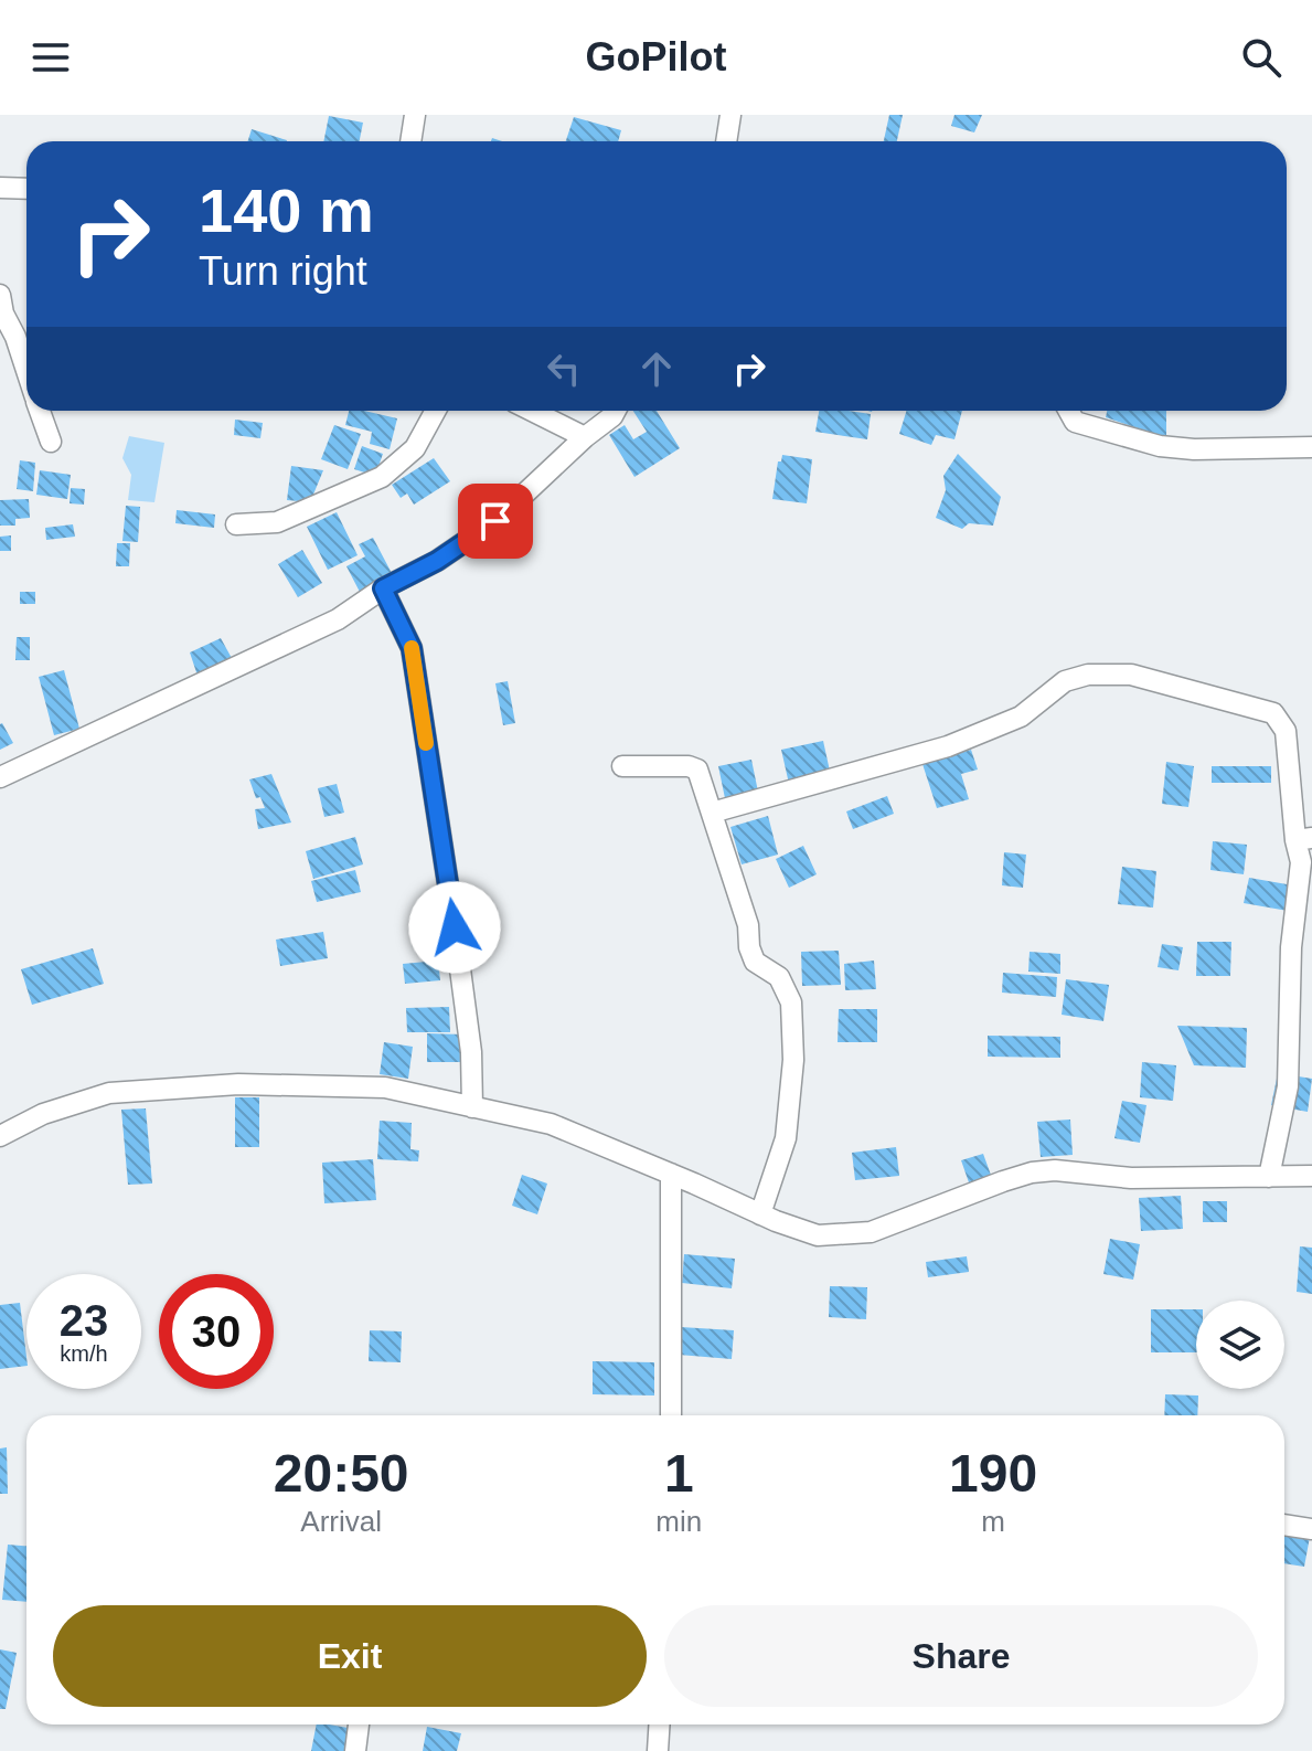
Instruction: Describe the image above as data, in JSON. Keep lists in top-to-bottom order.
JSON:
{
  "page": {
    "header": "GoPilot",
    "turn": ["140 m", "Turn right"],
    "speed": "23 km/h",
    "limit": "30",
    "eta": [
      "20:50",
      "Arrival",
      "1",
      "min",
      "190",
      "m"
    ],
    "buttons": ["Exit", "Share"]
  }
}
